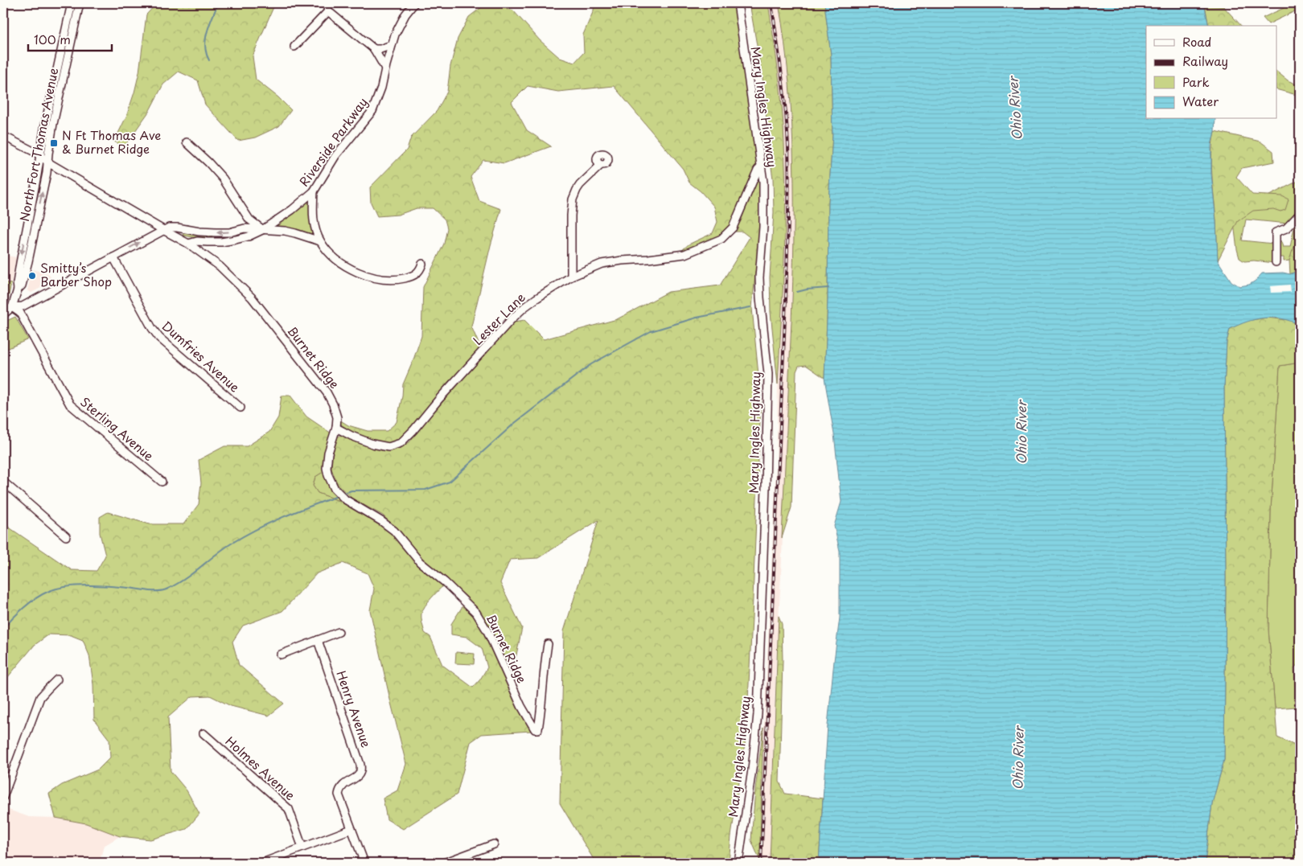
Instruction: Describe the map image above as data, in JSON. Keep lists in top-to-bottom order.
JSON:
{
  "streets": {
    "street": [
      "Mary Ingles Highway",
      "Riverside Parkway",
      "North Fort Thomas Avenue",
      "Lester Lane",
      "Dumfries Avenue",
      "Burnet Ridge",
      "Sterling Avenue",
      "Henry Avenue",
      "Holmes Avenue"
    ]
  },
  "crossings": [
    ["Mary Ingles Highway", "Lester Lane"],
    ["Riverside Parkway", "Burnet Ridge"],
    ["North Fort Thomas Avenue", "Burnet Ridge"],
    ["North Fort Thomas Avenue", "Sterling Avenue"],
    ["Lester Lane", "Burnet Ridge"]
  ],
  "water": ["Ohio River"],
  "places": {
    "transit": ["N Ft Thomas Ave & Burnet Ridge"],
    "other": ["Smitty’s Barber Shop"]
  },
  "legend": [
    "Road",
    "Railway",
    "Park",
    "Water"
  ],
  "scale_bar": "100 m"
}
